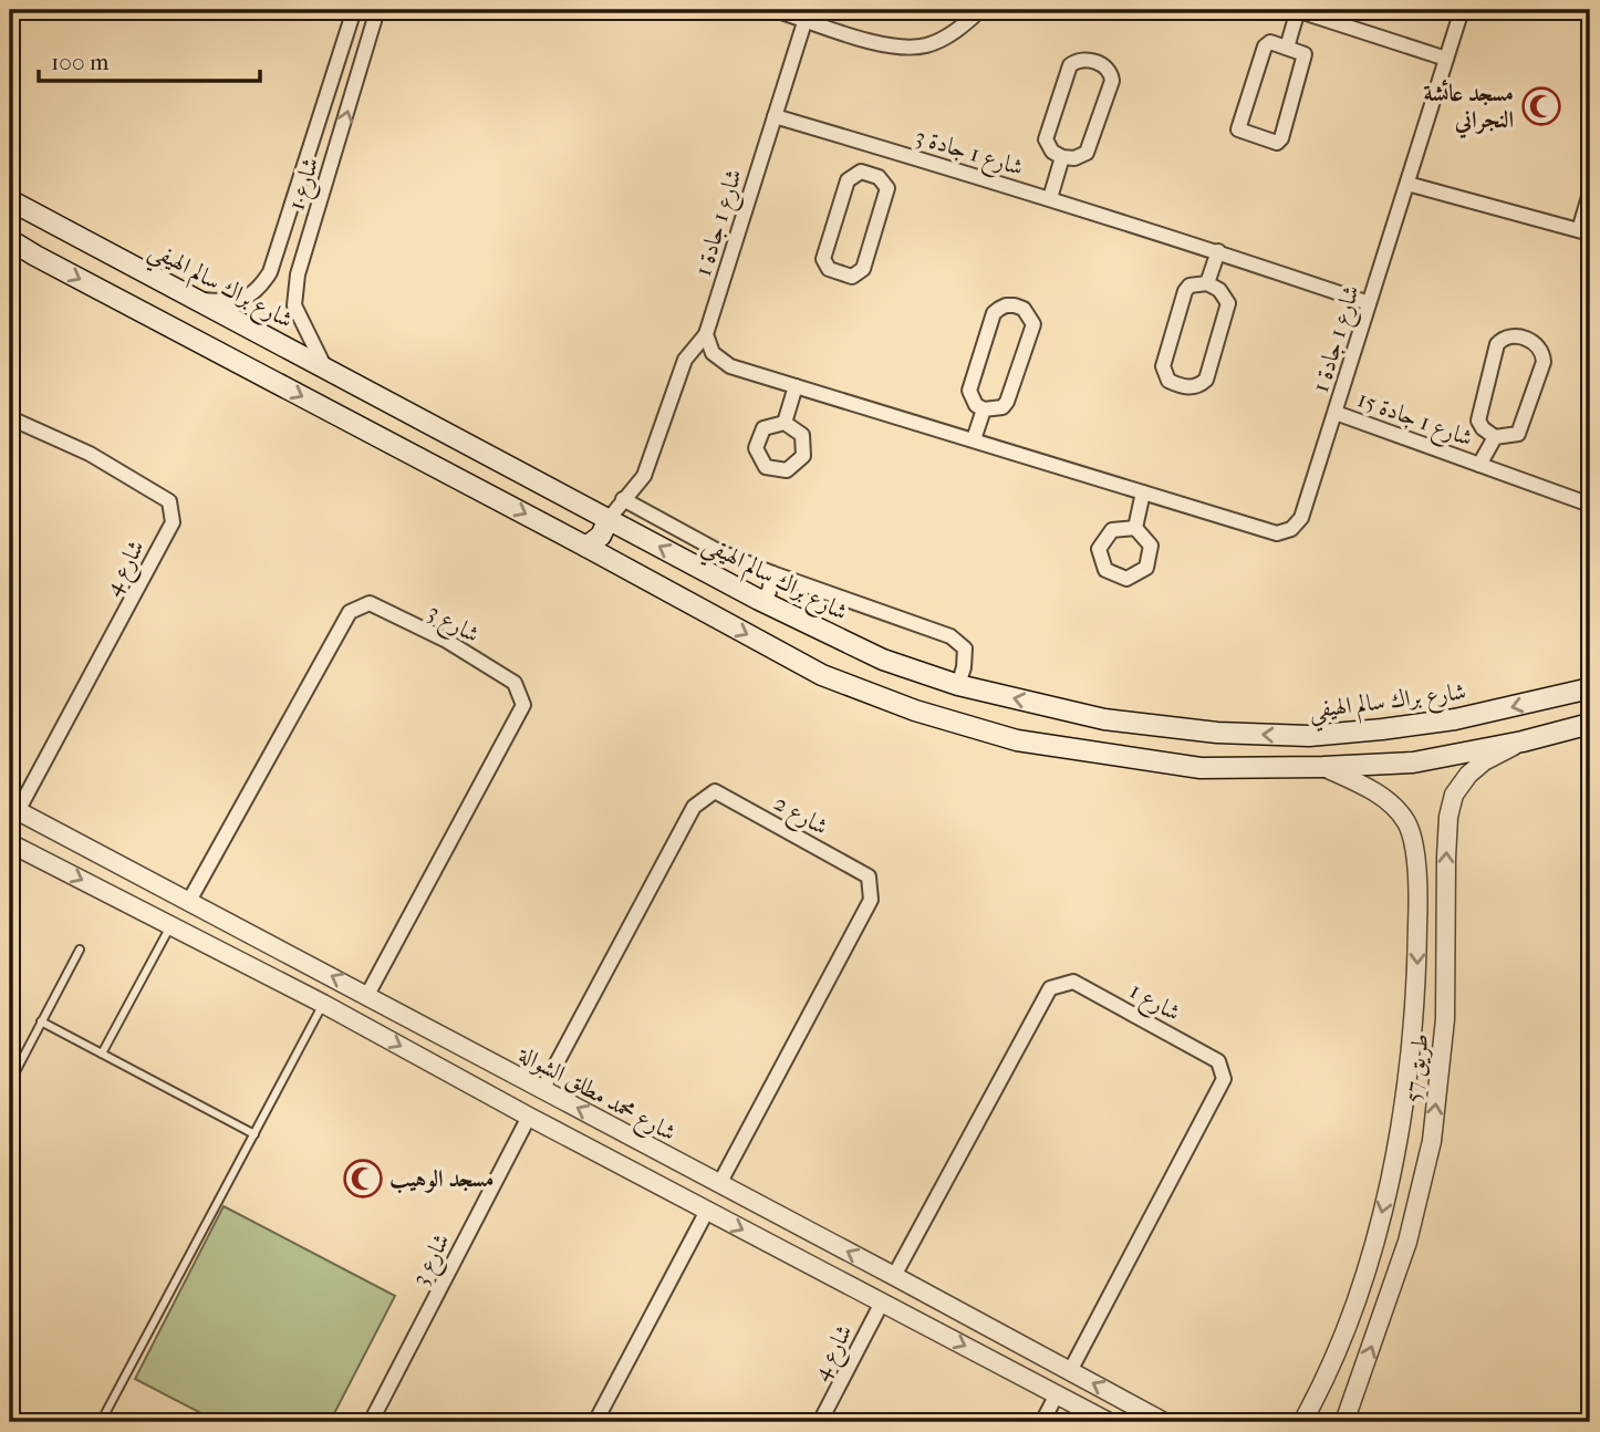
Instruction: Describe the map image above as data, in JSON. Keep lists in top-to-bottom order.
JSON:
{
  "streets": {
    "main road": ["شارع براك سالم الهيفي"],
    "street": [
      "شارع 1 جادة 3",
      "شارع 1",
      "شارع 1 جادة 1",
      "شارع 1 جادة 15",
      "شارع 4",
      "شارع 3",
      "شارع 2",
      "طريق 57",
      "شارع محمد مطلق الشوالة"
    ]
  },
  "crossings": [
    ["شارع 1 جادة 3", "شارع 1 جادة 1"],
    ["شارع 1", "شارع براك سالم الهيفي"],
    ["شارع 1", "شارع محمد مطلق الشوالة"],
    ["شارع 1 جادة 1", "شارع 1 جادة 15"],
    ["شارع 4", "شارع محمد مطلق الشوالة"],
    ["شارع 3", "شارع محمد مطلق الشوالة"],
    ["شارع 2", "شارع محمد مطلق الشوالة"]
  ],
  "places": {
    "mosque": ["مسجد عائشة النجراني", "مسجد الوهيب"]
  },
  "scale_bar": "100 m"
}
